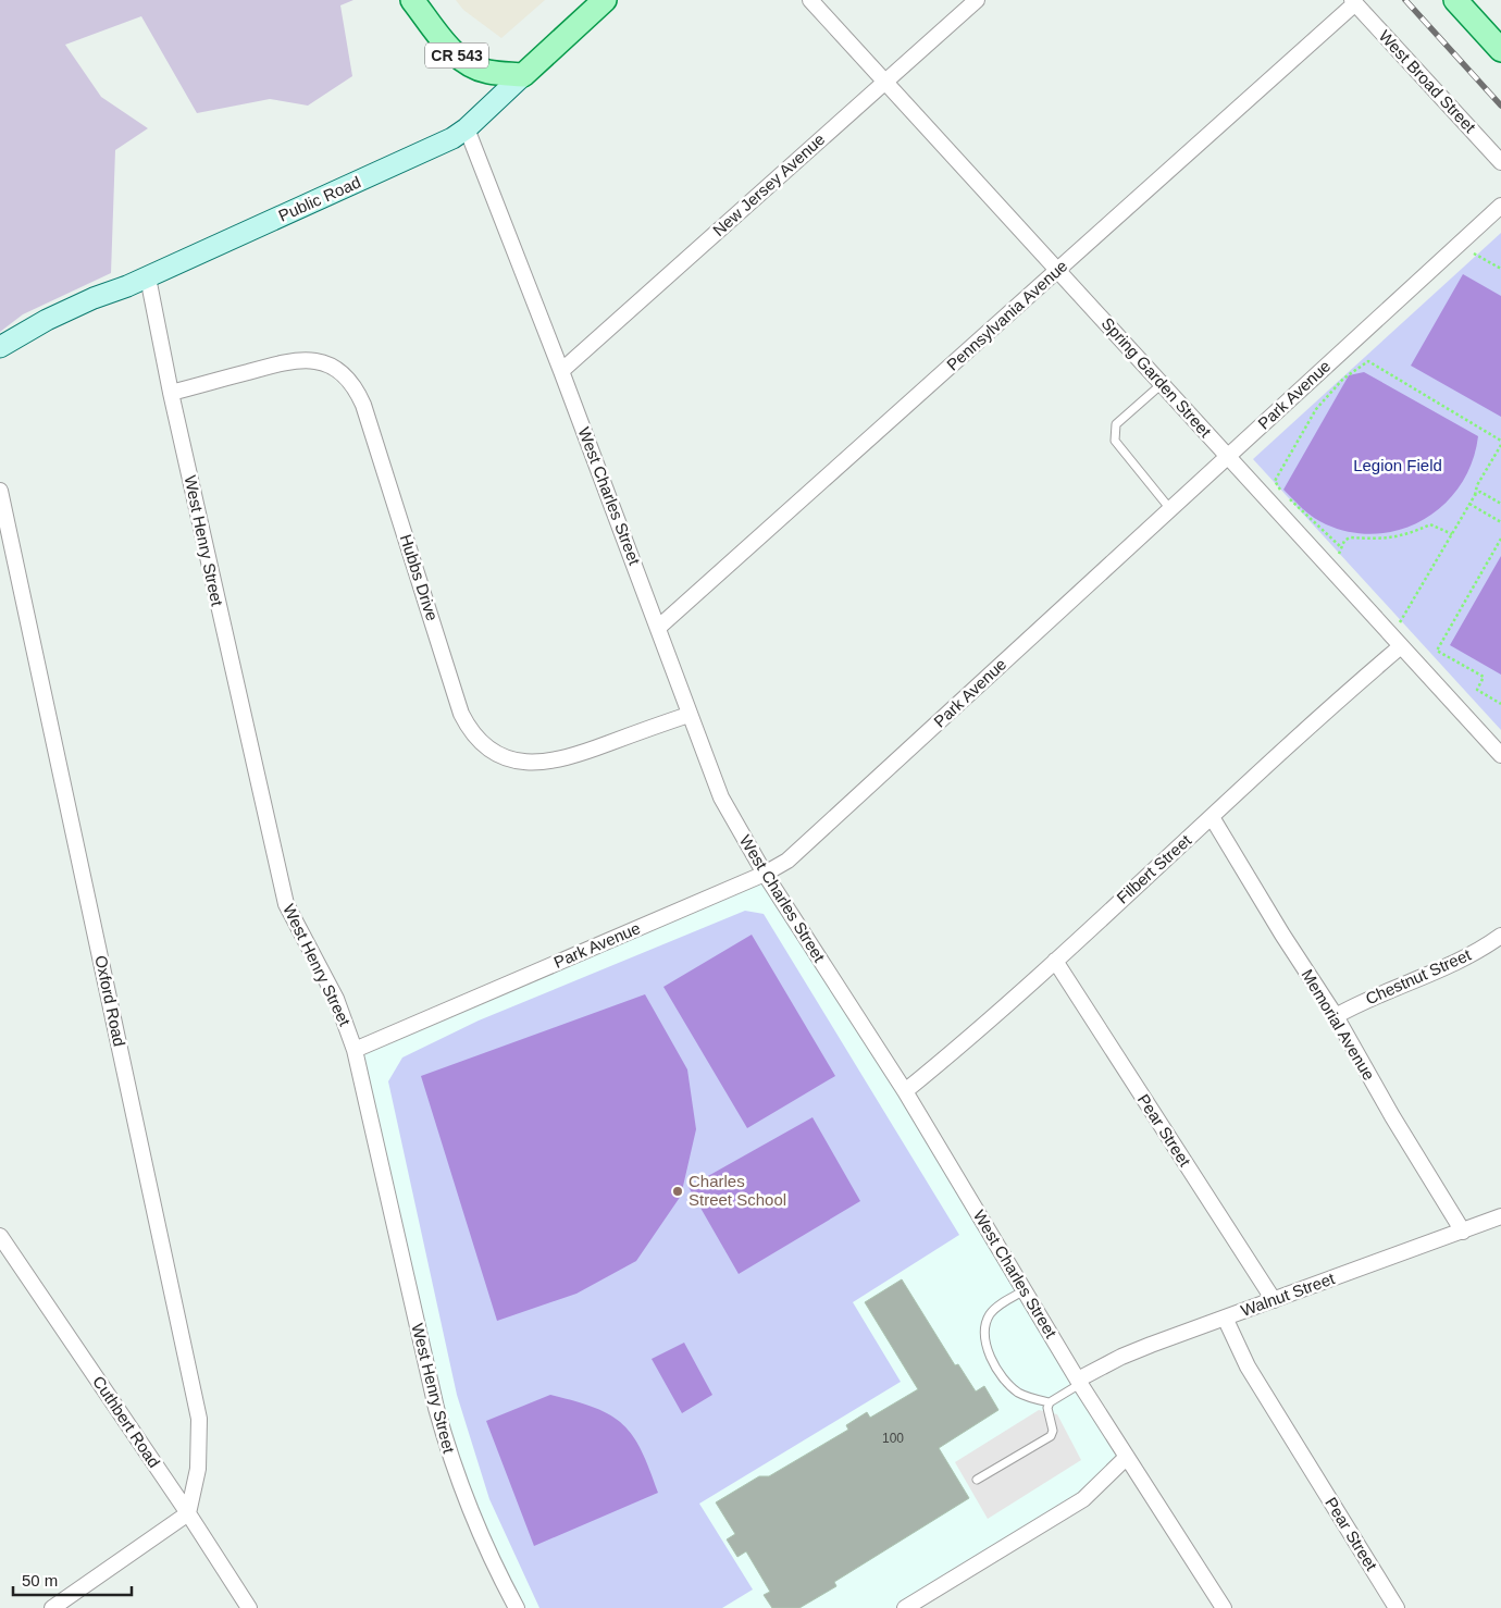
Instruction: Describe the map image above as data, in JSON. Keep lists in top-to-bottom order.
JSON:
{
  "streets": {
    "main road": ["CR 543", "Public Road"],
    "street": [
      "West Broad Street",
      "New Jersey Avenue",
      "Pennsylvania Avenue",
      "Spring Garden Street",
      "Park Avenue",
      "West Charles Street",
      "West Henry Street",
      "Hubbs Drive",
      "Filbert Street",
      "Chestnut Street",
      "Oxford Road",
      "Memorial Avenue",
      "Pear Street",
      "Walnut Street",
      "Cuthbert Road"
    ]
  },
  "crossings": [
    ["CR 543", "Public Road"],
    ["West Broad Street", "Pennsylvania Avenue"],
    ["New Jersey Avenue", "Spring Garden Street"],
    ["New Jersey Avenue", "West Charles Street"],
    ["Public Road", "West Charles Street"],
    ["Public Road", "West Henry Street"],
    ["Pennsylvania Avenue", "Spring Garden Street"],
    ["Pennsylvania Avenue", "West Charles Street"],
    ["Spring Garden Street", "Park Avenue"],
    ["Spring Garden Street", "Filbert Street"],
    ["Park Avenue", "West Charles Street"],
    ["Park Avenue", "West Henry Street"],
    ["West Charles Street", "Hubbs Drive"],
    ["West Charles Street", "Filbert Street"],
    ["West Charles Street", "Walnut Street"],
    ["West Henry Street", "Hubbs Drive"],
    ["Filbert Street", "Memorial Avenue"],
    ["Filbert Street", "Pear Street"],
    ["Chestnut Street", "Memorial Avenue"],
    ["Oxford Road", "Cuthbert Road"],
    ["Memorial Avenue", "Walnut Street"],
    ["Pear Street", "Walnut Street"]
  ],
  "parks": ["Legion Field"],
  "places": ["Charles Street School"],
  "house_numbers": ["100"],
  "scale_bar": "50 m"
}
